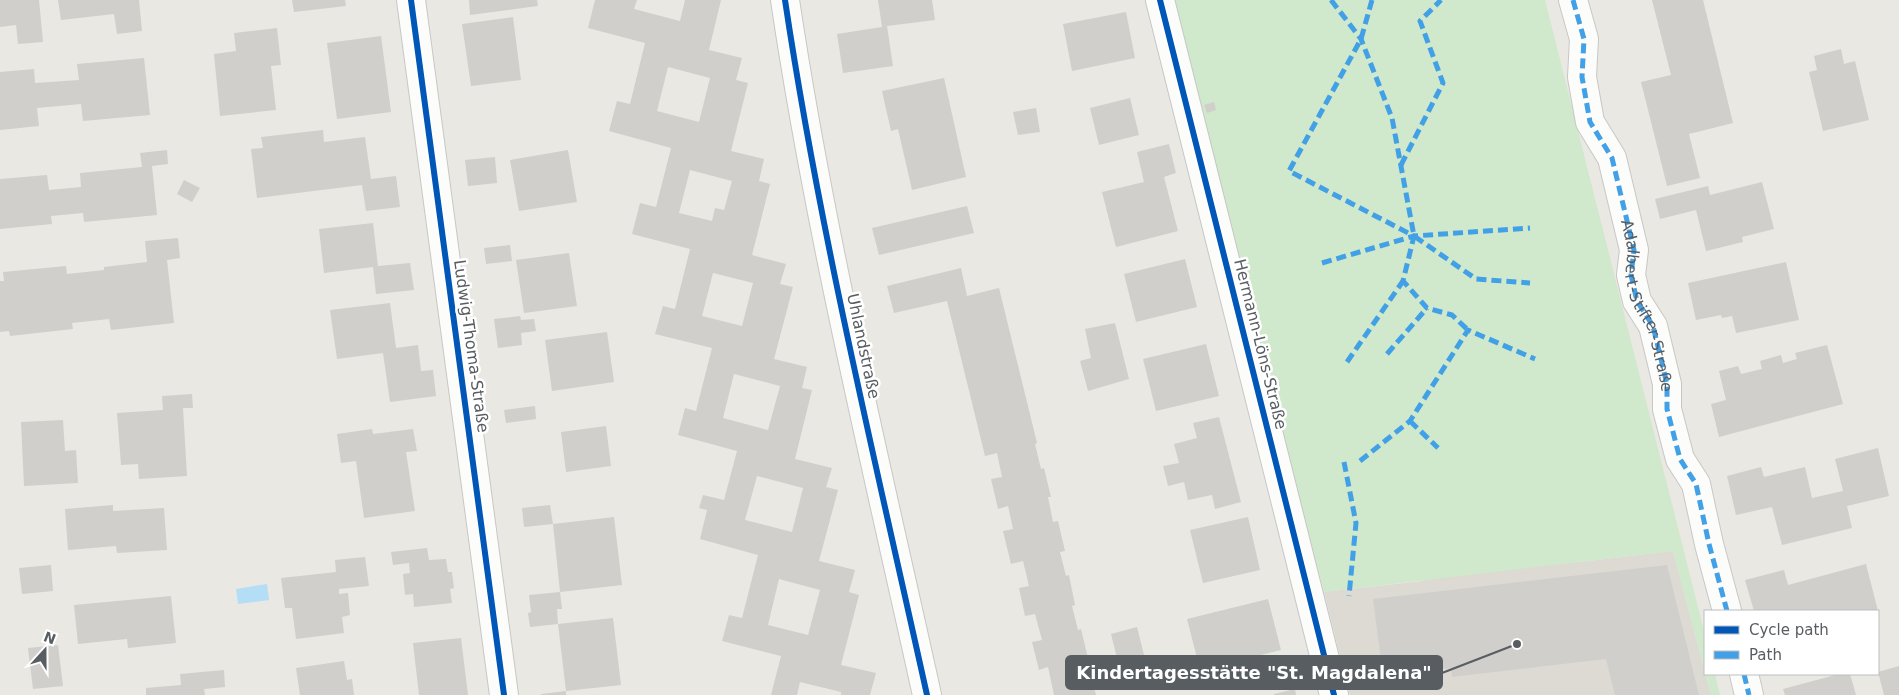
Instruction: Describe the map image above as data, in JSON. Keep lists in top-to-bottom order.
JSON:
{
  "streets": {
    "street": [
      "Adalbert-Stifter-Straße",
      "Hermann-Löns-Straße",
      "Ludwig-Thoma-Straße",
      "Uhlandstraße"
    ]
  },
  "places": ["Kindertagesstätte \"St. Magdalena\""],
  "legend": ["Cycle path", "Path"],
  "north": "top"
}
